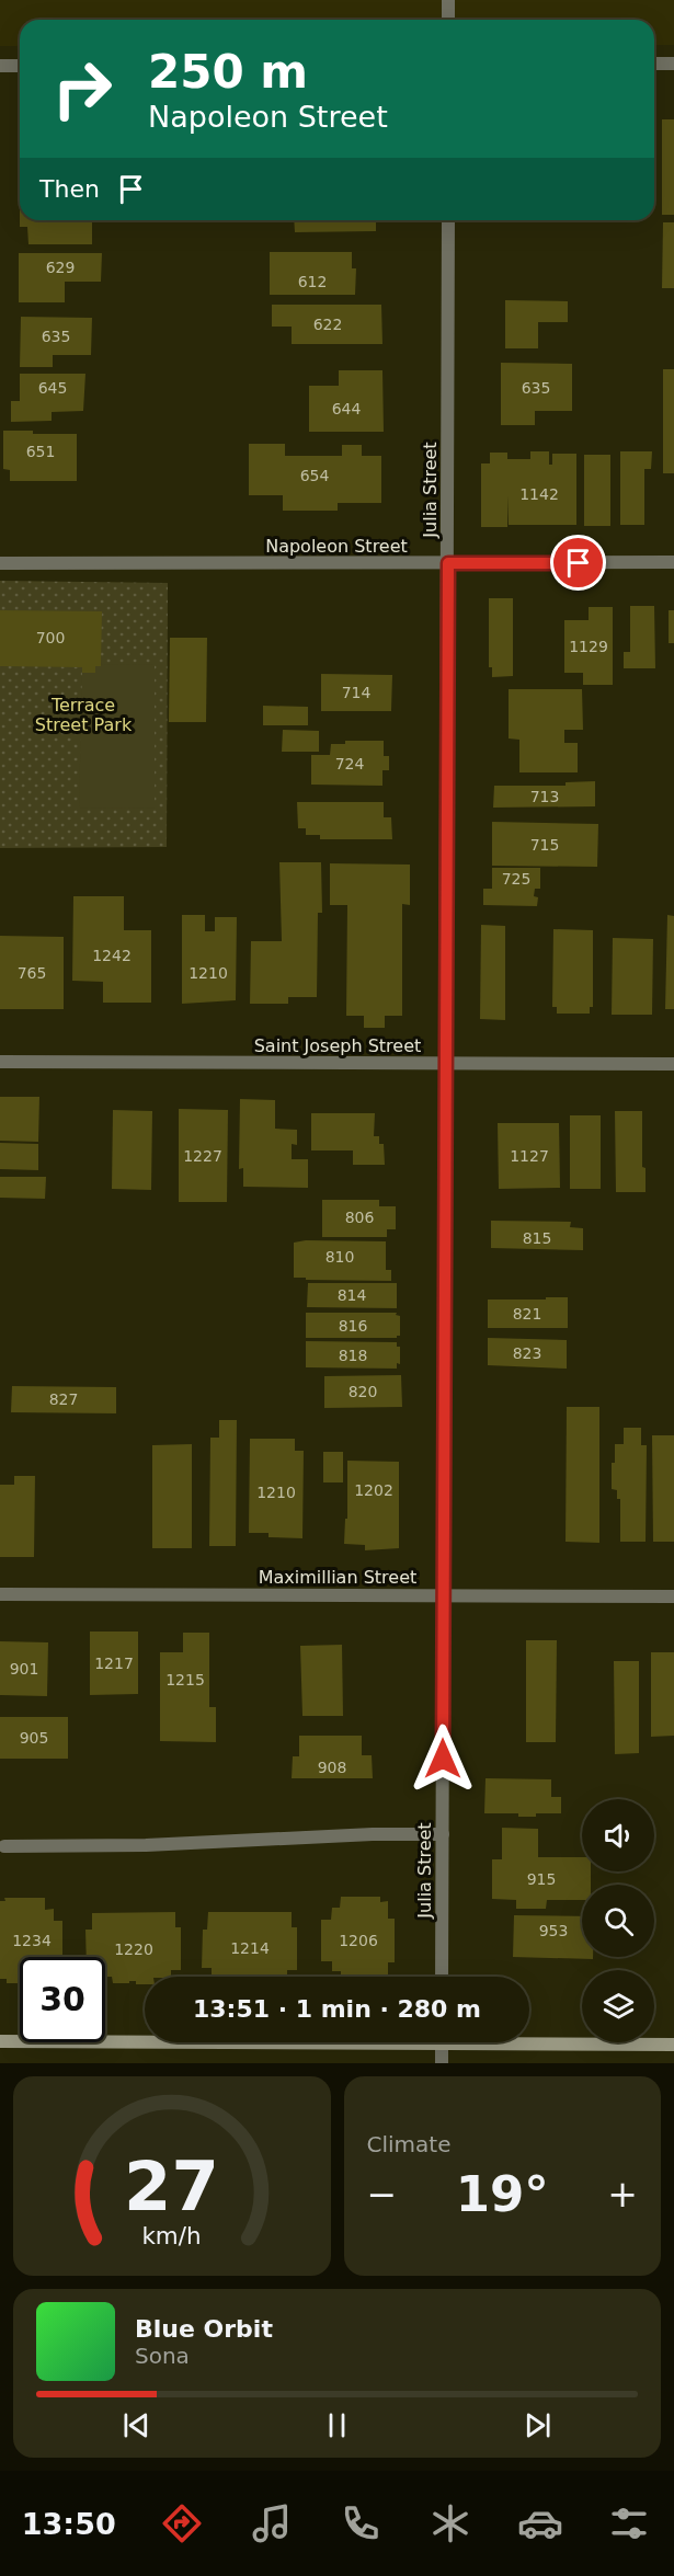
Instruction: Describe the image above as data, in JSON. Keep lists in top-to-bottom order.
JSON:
{
  "streets": {
    "street": [
      "Julia Street",
      "Napoleon Street",
      "Saint Joseph Street",
      "Maximillian Street"
    ]
  },
  "crossings": [
    ["Julia Street", "Napoleon Street"],
    ["Julia Street", "Saint Joseph Street"],
    ["Julia Street", "Maximillian Street"]
  ],
  "parks": ["Terrace Street Park"],
  "house_numbers": [
    "629",
    "612",
    "622",
    "635",
    "645",
    "635",
    "644",
    "651",
    "654",
    "1142",
    "700",
    "1129",
    "714",
    "724",
    "713",
    "715",
    "725",
    "1242",
    "765",
    "1210",
    "1227",
    "1127",
    "806",
    "815",
    "810",
    "814",
    "821",
    "816",
    "823",
    "818",
    "820",
    "827",
    "1202",
    "1210",
    "1217",
    "901",
    "1215",
    "905",
    "908",
    "915",
    "953",
    "1234",
    "1206",
    "1214",
    "1220"
  ],
  "page": {
    "turn": ["250 m", "Napoleon Street"],
    "then": "Then",
    "limit": "30",
    "trip": "13:51 · 1 min · 280 m",
    "tile": "Climate",
    "heat": ["−", "19°", "+"],
    "song": ["Blue Orbit", "Sona"],
    "tabs": "13:50",
    "gauge": ["27", "km/h"]
  }
}
